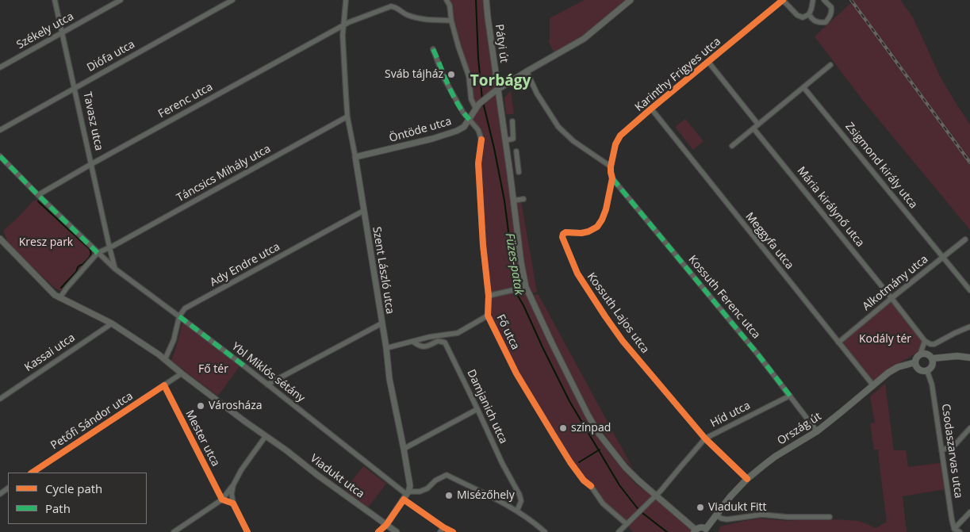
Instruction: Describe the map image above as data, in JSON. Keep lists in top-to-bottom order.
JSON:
{
  "streets": {
    "main road": ["Ország út"],
    "street": [
      "Székely utca",
      "Pátyi út",
      "Diófa utca",
      "Karinthy Frigyes utca",
      "Ferenc utca",
      "Tavasz utca",
      "Öntöde utca",
      "Zsigmond király utca",
      "Táncsics Mihály utca",
      "Mária királynő utca",
      "Meggyfa utca",
      "Ady Endre utca",
      "Szent László utca",
      "Alkotmány utca",
      "Kossuth Ferenc utca",
      "Kossuth Lajos utca",
      "Fő utca",
      "Kassai utca",
      "Ybl Miklós sétány",
      "Damjanich utca",
      "Híd utca",
      "Petőfi Sándor utca",
      "Mester utca",
      "Csodaszarvas utca",
      "Viadukt utca"
    ]
  },
  "crossings": [
    ["Székely utca", "Tavasz utca"],
    ["Pátyi út", "Öntöde utca"],
    ["Diófa utca", "Tavasz utca"],
    ["Karinthy Frigyes utca", "Meggyfa utca"],
    ["Karinthy Frigyes utca", "Kossuth Ferenc utca"],
    ["Karinthy Frigyes utca", "Kossuth Lajos utca"],
    ["Ferenc utca", "Tavasz utca"],
    ["Ferenc utca", "Szent László utca"],
    ["Tavasz utca", "Táncsics Mihály utca"],
    ["Tavasz utca", "Ybl Miklós sétány"],
    ["Öntöde utca", "Szent László utca"],
    ["Öntöde utca", "Fő utca"],
    ["Zsigmond király utca", "Alkotmány utca"],
    ["Táncsics Mihály utca", "Szent László utca"],
    ["Táncsics Mihály utca", "Ybl Miklós sétány"],
    ["Mária királynő utca", "Alkotmány utca"],
    ["Meggyfa utca", "Alkotmány utca"],
    ["Meggyfa utca", "Ország út"],
    ["Ady Endre utca", "Szent László utca"],
    ["Ady Endre utca", "Ybl Miklós sétány"],
    ["Szent László utca", "Ybl Miklós sétány"],
    ["Kossuth Ferenc utca", "Kossuth Lajos utca"],
    ["Kossuth Ferenc utca", "Híd utca"],
    ["Kossuth Ferenc utca", "Ország út"],
    ["Kossuth Lajos utca", "Híd utca"],
    ["Kossuth Lajos utca", "Ország út"],
    ["Kassai utca", "Viadukt utca"],
    ["Petőfi Sándor utca", "Mester utca"],
    ["Petőfi Sándor utca", "Viadukt utca"],
    ["Ország út", "Csodaszarvas utca"]
  ],
  "districts": ["Torbágy"],
  "water": ["Füzes-patak"],
  "parks": ["Kresz park", "Kodály tér", "Fő tér"],
  "places": [
    "Sváb tájház",
    "Városháza",
    "színpad",
    "Misézőhely",
    "Viadukt Fitt"
  ],
  "legend": ["Cycle path", "Path"]
}
